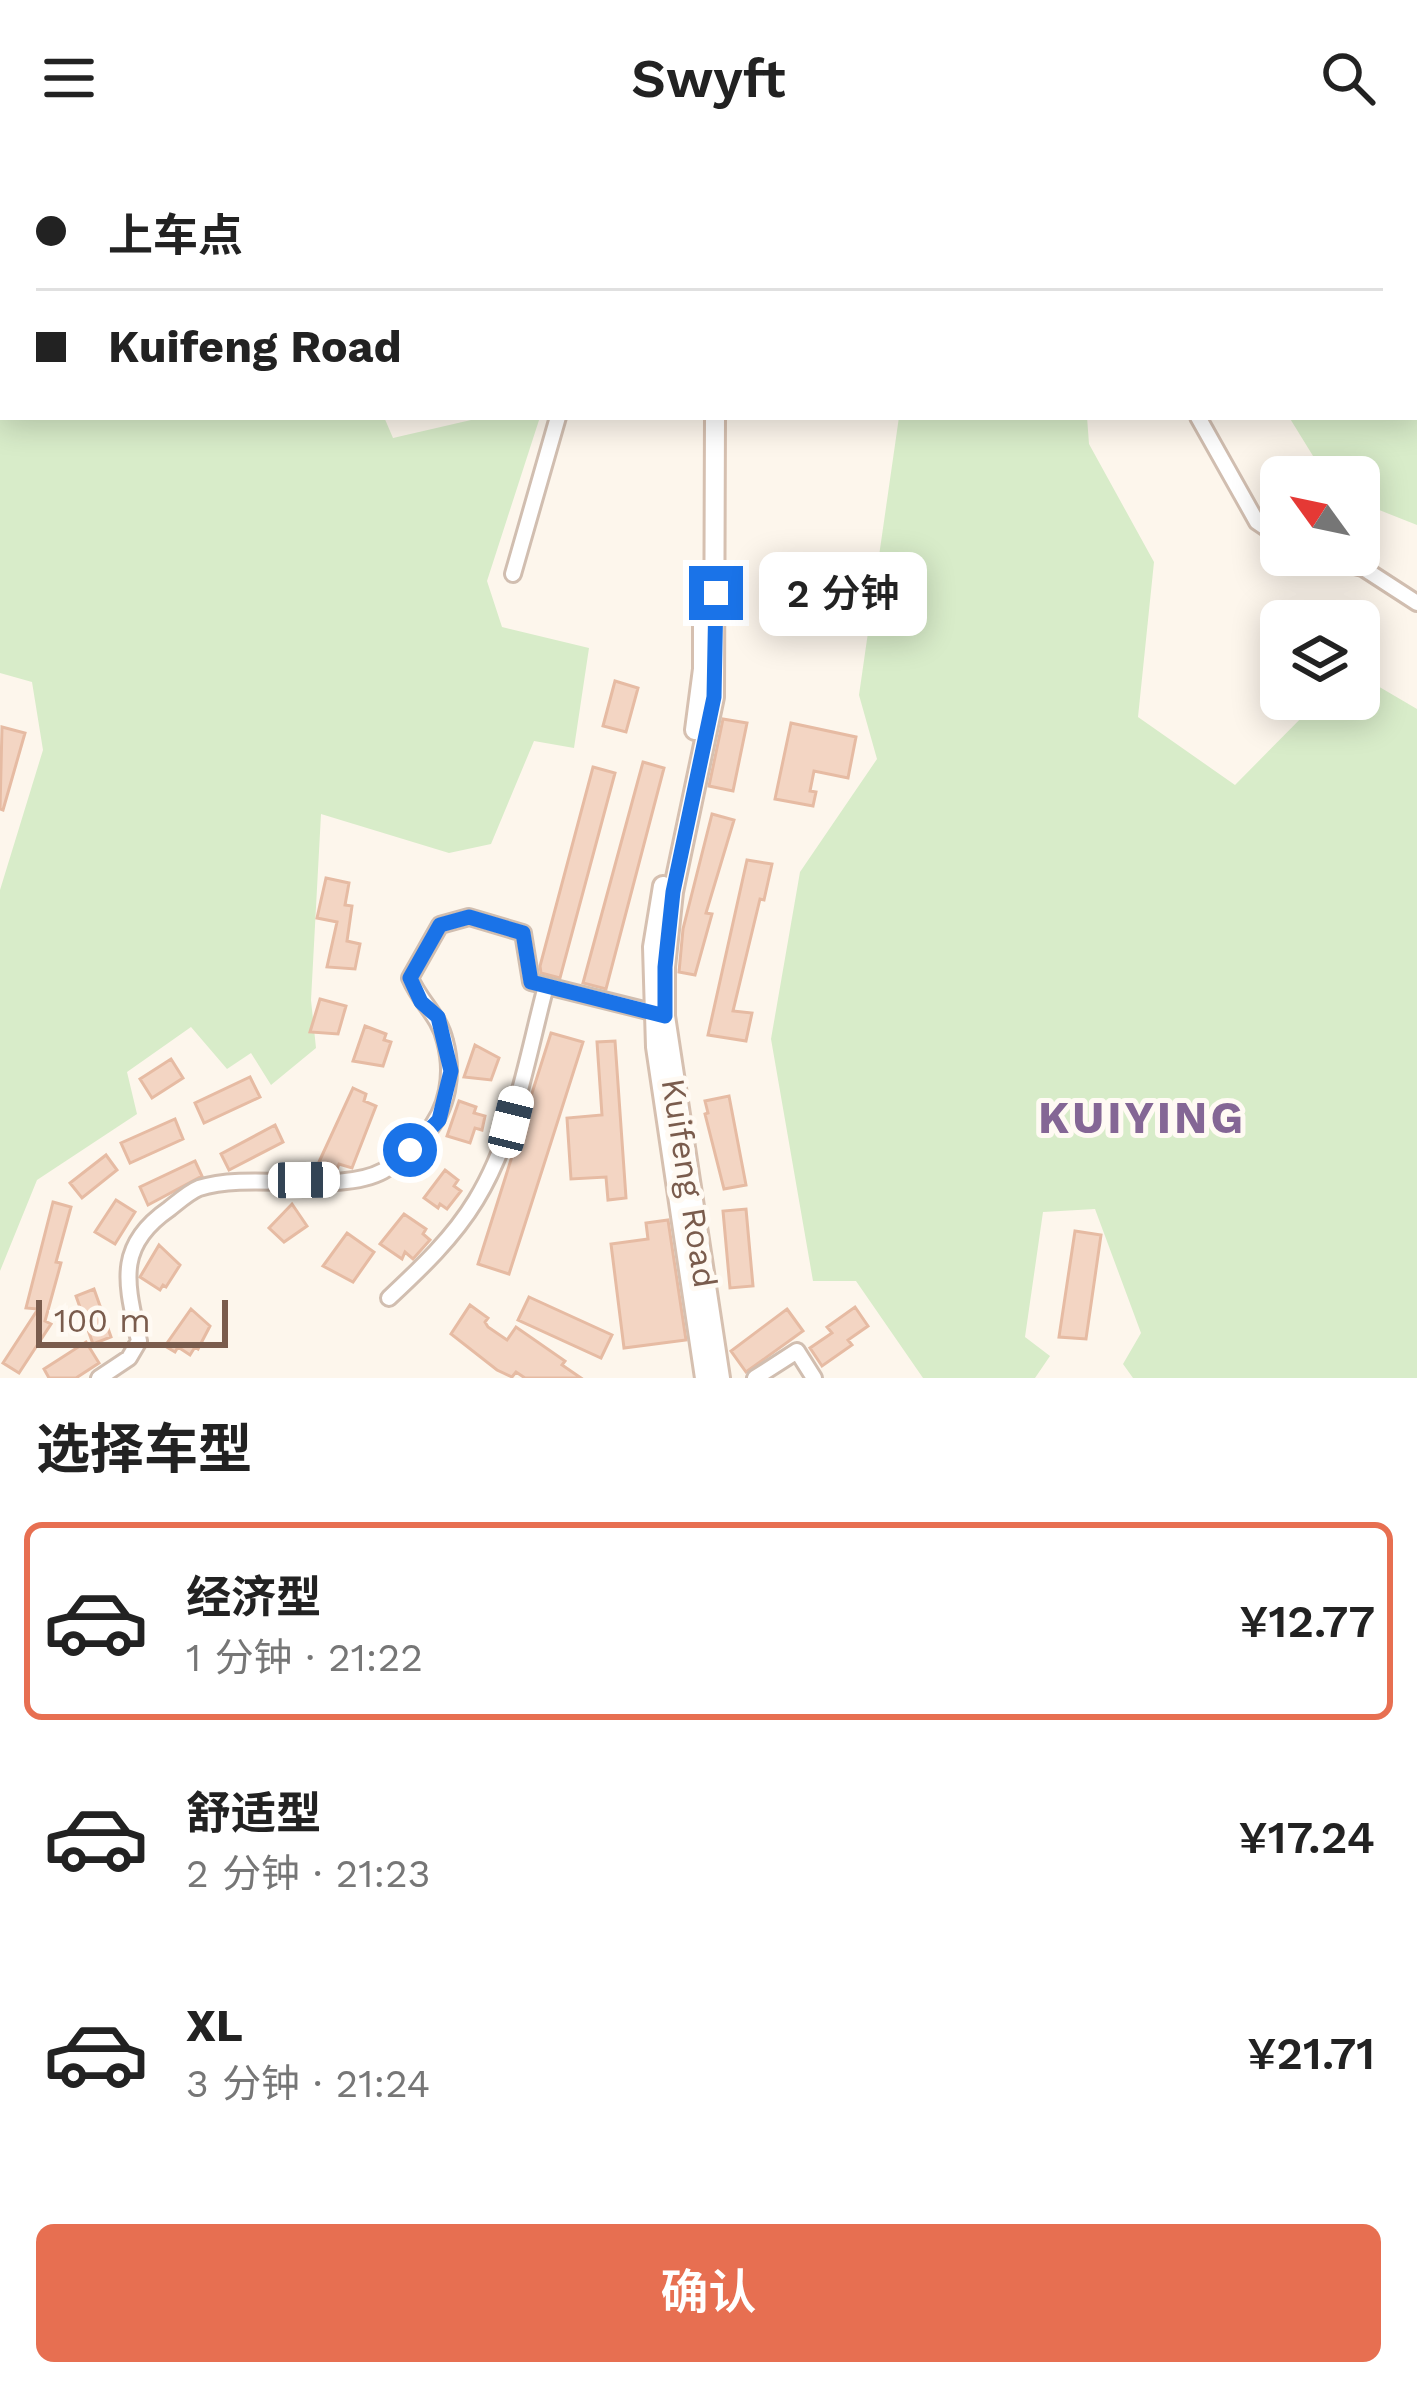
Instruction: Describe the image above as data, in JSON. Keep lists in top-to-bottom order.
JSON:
{
  "streets": {
    "main road": ["Kuifeng Road"]
  },
  "districts": ["KUIYING"],
  "scale_bar": "100 m",
  "north": "top left",
  "page": {
    "header": "Swyft",
    "banner": ["上车点", "Kuifeng Road"],
    "bubble": "2 分钟",
    "scale": "100 m",
    "heading": "选择车型",
    "list": [
      {
        "name": "经济型",
        "note": "1 分钟 · 21:22",
        "value": "¥12.77"
      },
      {
        "name": "舒适型",
        "note": "2 分钟 · 21:23",
        "value": "¥17.24"
      },
      {
        "name": "XL",
        "note": "3 分钟 · 21:24",
        "value": "¥21.71"
      }
    ],
    "buttons": "确认"
  }
}
